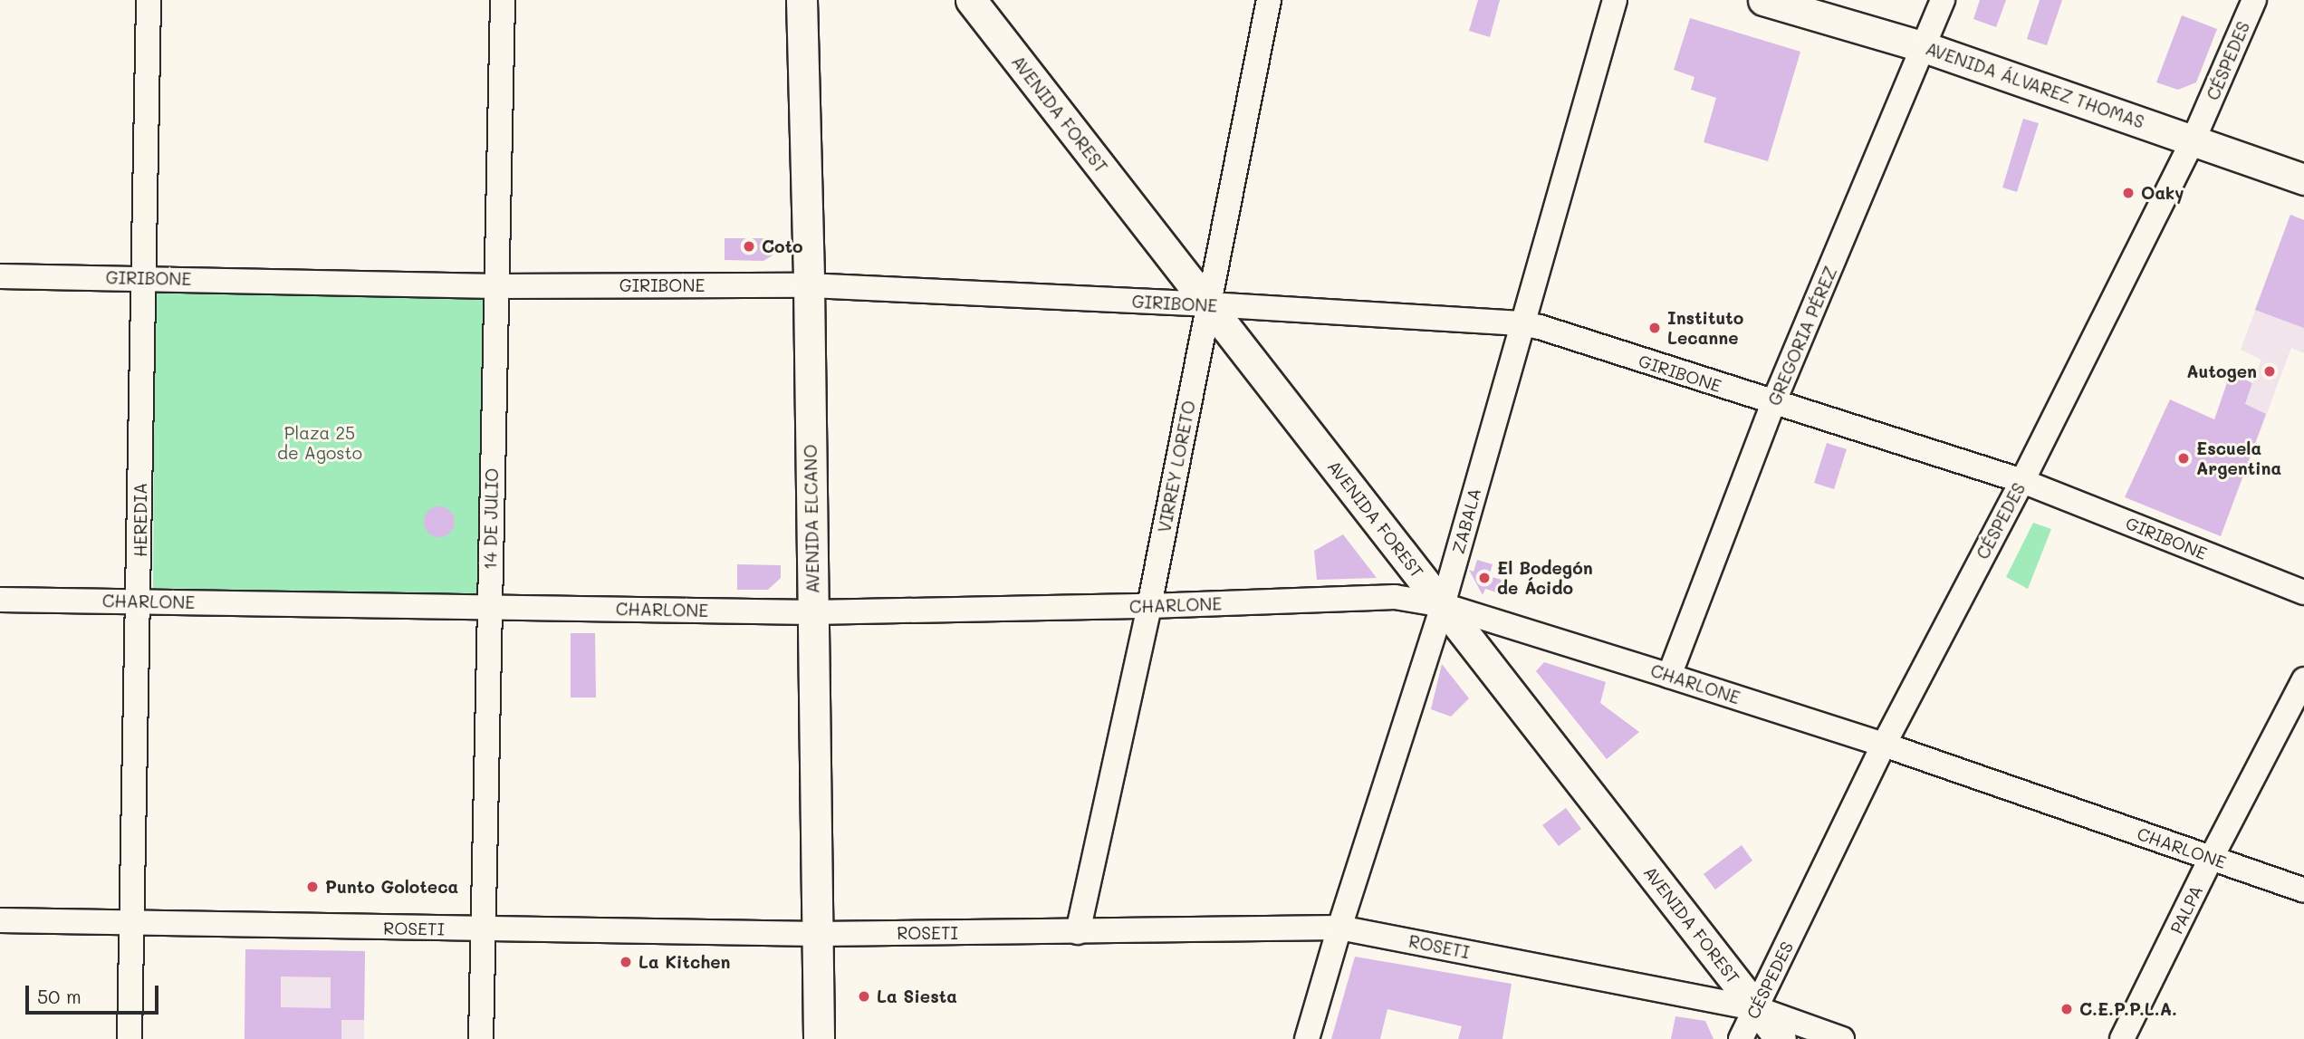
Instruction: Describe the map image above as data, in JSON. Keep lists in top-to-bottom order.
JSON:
{
  "streets": {
    "main road": ["AVENIDA ÁLVAREZ THOMAS", "AVENIDA FOREST", "AVENIDA ELCANO"],
    "street": [
      "CÉSPEDES",
      "GIRIBONE",
      "GREGORIA PÉREZ",
      "VIRREY LORETO",
      "14 DE JULIO",
      "HEREDIA",
      "ZABALA",
      "CHARLONE",
      "PALPA",
      "ROSETI"
    ]
  },
  "crossings": [
    ["CÉSPEDES", "AVENIDA ÁLVAREZ THOMAS"],
    ["CÉSPEDES", "AVENIDA FOREST"],
    ["CÉSPEDES", "GIRIBONE"],
    ["CÉSPEDES", "CHARLONE"],
    ["CÉSPEDES", "ROSETI"],
    ["AVENIDA ÁLVAREZ THOMAS", "GREGORIA PÉREZ"],
    ["AVENIDA FOREST", "GIRIBONE"],
    ["AVENIDA FOREST", "VIRREY LORETO"],
    ["AVENIDA FOREST", "ZABALA"],
    ["AVENIDA FOREST", "CHARLONE"],
    ["AVENIDA FOREST", "ROSETI"],
    ["GIRIBONE", "GREGORIA PÉREZ"],
    ["GIRIBONE", "VIRREY LORETO"],
    ["GIRIBONE", "14 DE JULIO"],
    ["GIRIBONE", "AVENIDA ELCANO"],
    ["GIRIBONE", "HEREDIA"],
    ["GIRIBONE", "ZABALA"],
    ["GREGORIA PÉREZ", "CHARLONE"],
    ["VIRREY LORETO", "CHARLONE"],
    ["VIRREY LORETO", "ROSETI"],
    ["14 DE JULIO", "CHARLONE"],
    ["14 DE JULIO", "ROSETI"],
    ["AVENIDA ELCANO", "CHARLONE"],
    ["AVENIDA ELCANO", "ROSETI"],
    ["HEREDIA", "CHARLONE"],
    ["HEREDIA", "ROSETI"],
    ["ZABALA", "CHARLONE"],
    ["ZABALA", "ROSETI"],
    ["CHARLONE", "PALPA"]
  ],
  "parks": ["Plaza 25 de Agosto"],
  "places": [
    "Oaky",
    "Coto",
    "Instituto Lecanne",
    "Autogen",
    "Escuela Argentina",
    "El Bodegón de Ácido",
    "Punto Goloteca",
    "La Kitchen",
    "La Siesta",
    "C.E.P.P.L.A."
  ],
  "scale_bar": "50 m"
}
